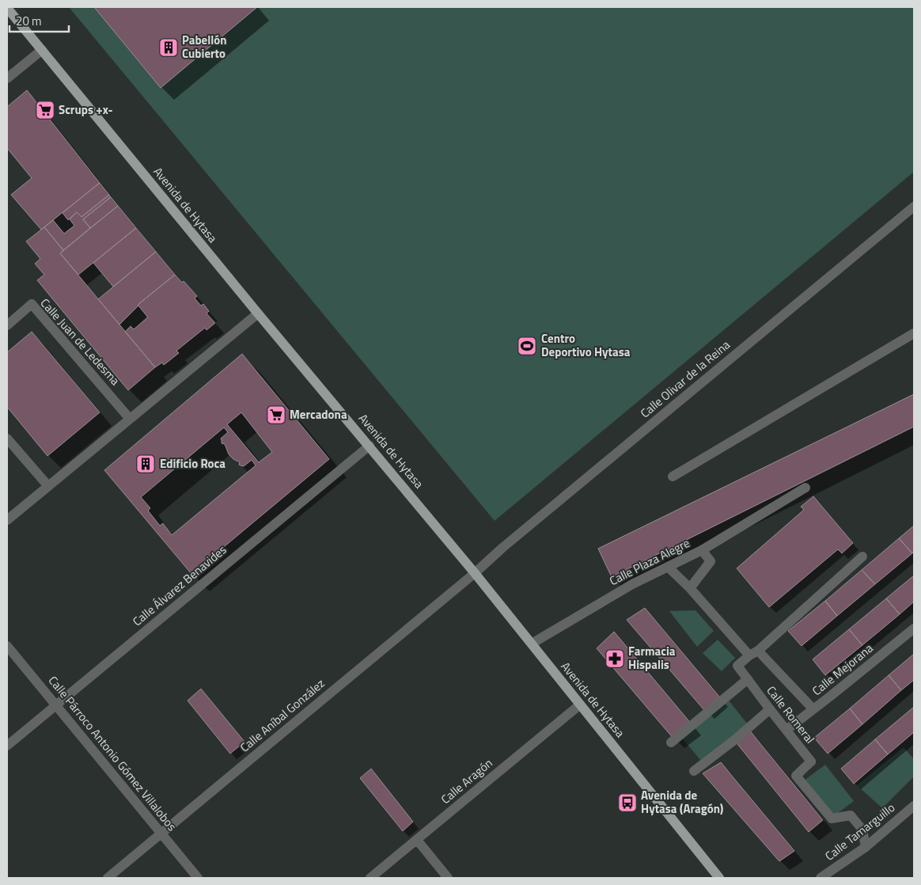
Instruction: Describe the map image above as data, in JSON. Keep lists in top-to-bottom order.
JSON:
{
  "streets": {
    "main road": ["Avenida de Hytasa"],
    "street": [
      "Calle Juan de Ledesma",
      "Calle Olivar de la Reina",
      "Calle Plaza Alegre",
      "Calle Álvarez Benavides",
      "Calle Mejorana",
      "Calle Romeral",
      "Calle Aníbal González",
      "Calle Párroco Antonio Gómez Villalobos",
      "Calle Aragón",
      "Calle Tamarguillo"
    ]
  },
  "crossings": [
    ["Avenida de Hytasa", "Calle Olivar de la Reina"],
    ["Avenida de Hytasa", "Calle Plaza Alegre"],
    ["Avenida de Hytasa", "Calle Álvarez Benavides"],
    ["Avenida de Hytasa", "Calle Aníbal González"],
    ["Avenida de Hytasa", "Calle Aragón"],
    ["Calle Olivar de la Reina", "Calle Aníbal González"],
    ["Calle Álvarez Benavides", "Calle Párroco Antonio Gómez Villalobos"],
    ["Calle Mejorana", "Calle Romeral"],
    ["Calle Romeral", "Calle Tamarguillo"],
    ["Calle Aníbal González", "Calle Párroco Antonio Gómez Villalobos"]
  ],
  "places": {
    "building": ["Pabellón Cubierto", "Edificio Roca"],
    "supermarket": ["Scrups +x-", "Mercadona"],
    "sports": ["Centro Deportivo Hytasa"],
    "pharmacy": ["Farmacia Hispalis"],
    "bus stop": ["Avenida de Hytasa (Aragón)"]
  },
  "scale_bar": "20 m"
}
